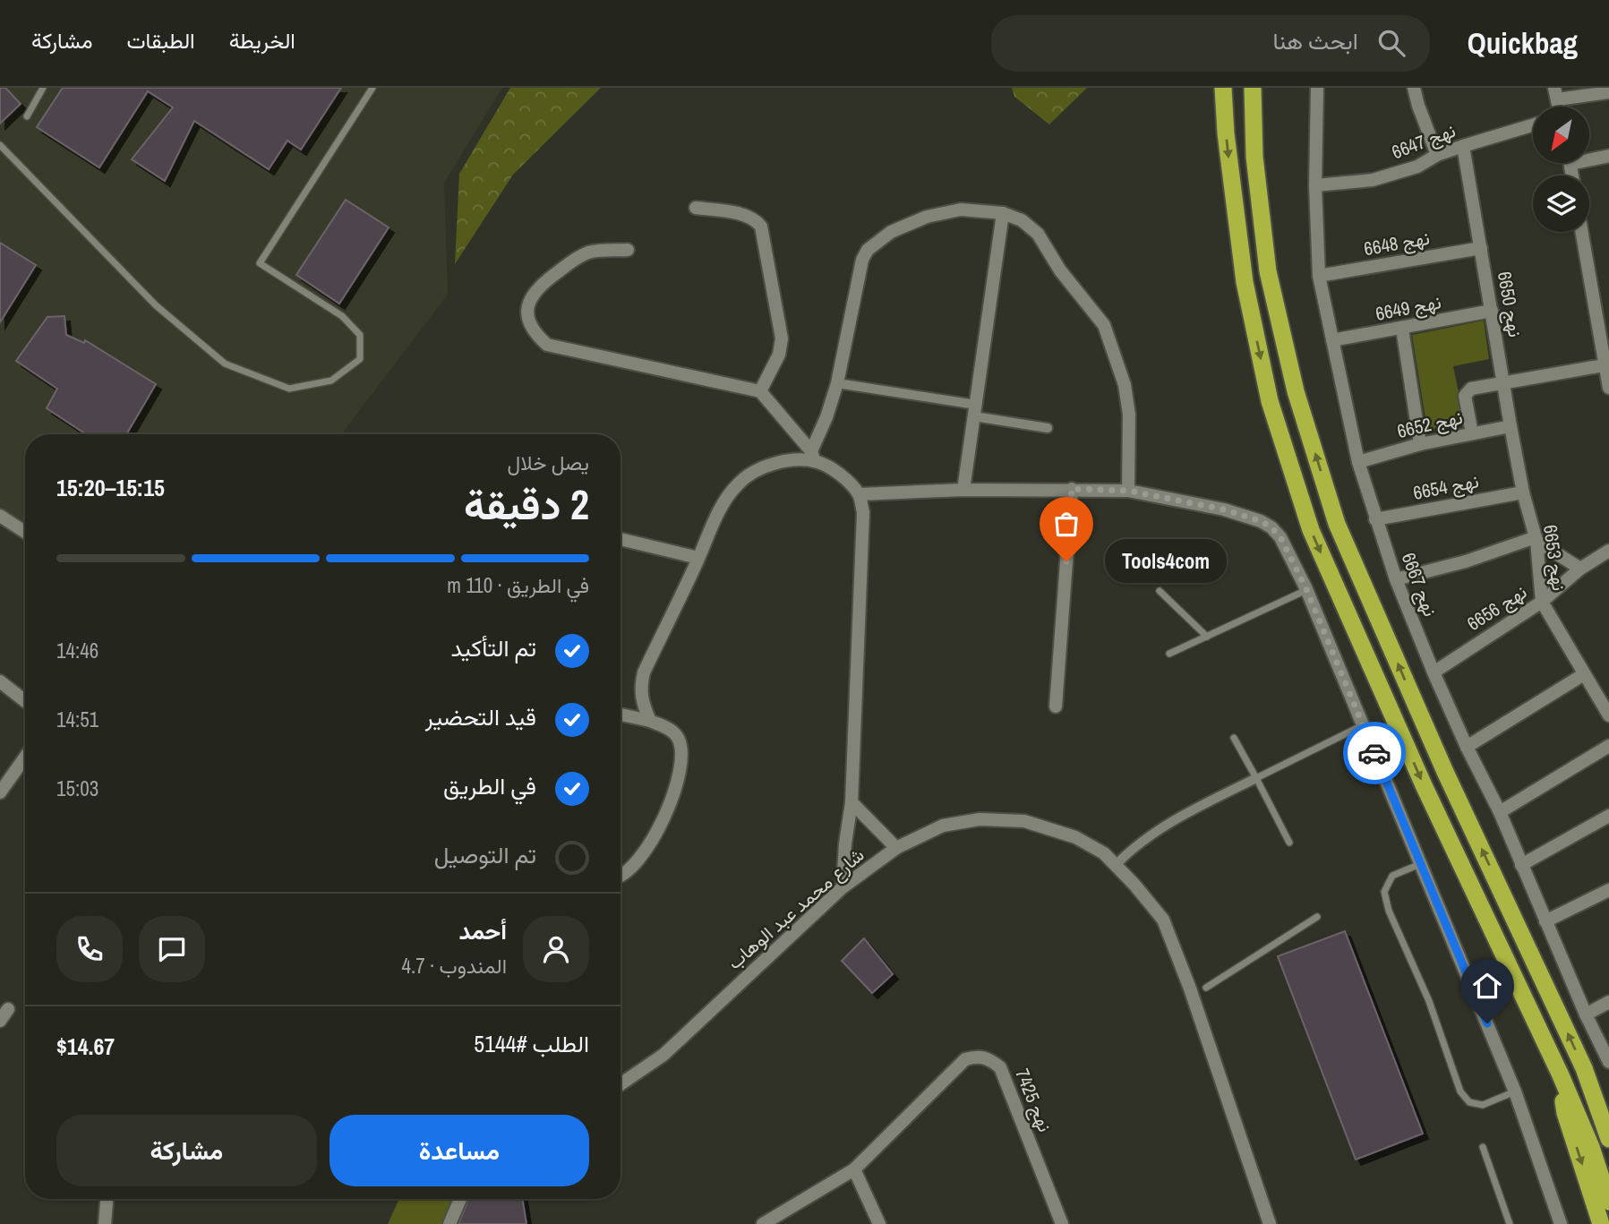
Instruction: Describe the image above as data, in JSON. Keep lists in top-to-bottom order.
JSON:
{
  "streets": {
    "street": [
      "نهج 6647",
      "نهج 6648",
      "نهج 6650",
      "نهج 6649",
      "نهج 6652",
      "نهج 6654",
      "نهج 6653",
      "نهج 6667",
      "نهج 6656",
      "شارع محمد عبد الوهاب",
      "نهج 7425"
    ]
  },
  "crossings": [
    ["نهج 6647", "نهج 6650"],
    ["نهج 6647", "نهج 6667"],
    ["نهج 6648", "نهج 6650"],
    ["نهج 6648", "نهج 6667"],
    ["نهج 6650", "نهج 6649"],
    ["نهج 6650", "نهج 6652"],
    ["نهج 6650", "نهج 6653"],
    ["نهج 6649", "نهج 6667"],
    ["نهج 6652", "نهج 6653"],
    ["نهج 6652", "نهج 6667"],
    ["نهج 6654", "نهج 6653"],
    ["نهج 6654", "نهج 6667"],
    ["نهج 6653", "نهج 6656"],
    ["نهج 6667", "نهج 6656"]
  ],
  "places": ["Tools4com"],
  "north": "bottom left",
  "page": {
    "header": "Quickbag",
    "search": "ابحث هنا",
    "nav": ["الخريطة", "الطبقات", "مشاركة"],
    "heading": ["2 دقيقة", "يصل خلال", "15:15–15:20"],
    "panel": [
      "أحمد",
      "المندوب · 4.7",
      "الطلب #5144",
      "$14.67"
    ],
    "bubble": "Tools4com",
    "bar": "في الطريق · 110 m",
    "list": [
      ["تم التأكيد", "14:46"],
      ["قيد التحضير", "14:51"],
      ["في الطريق", "15:03"],
      "تم التوصيل"
    ],
    "buttons": ["مساعدة", "مشاركة"]
  }
}
